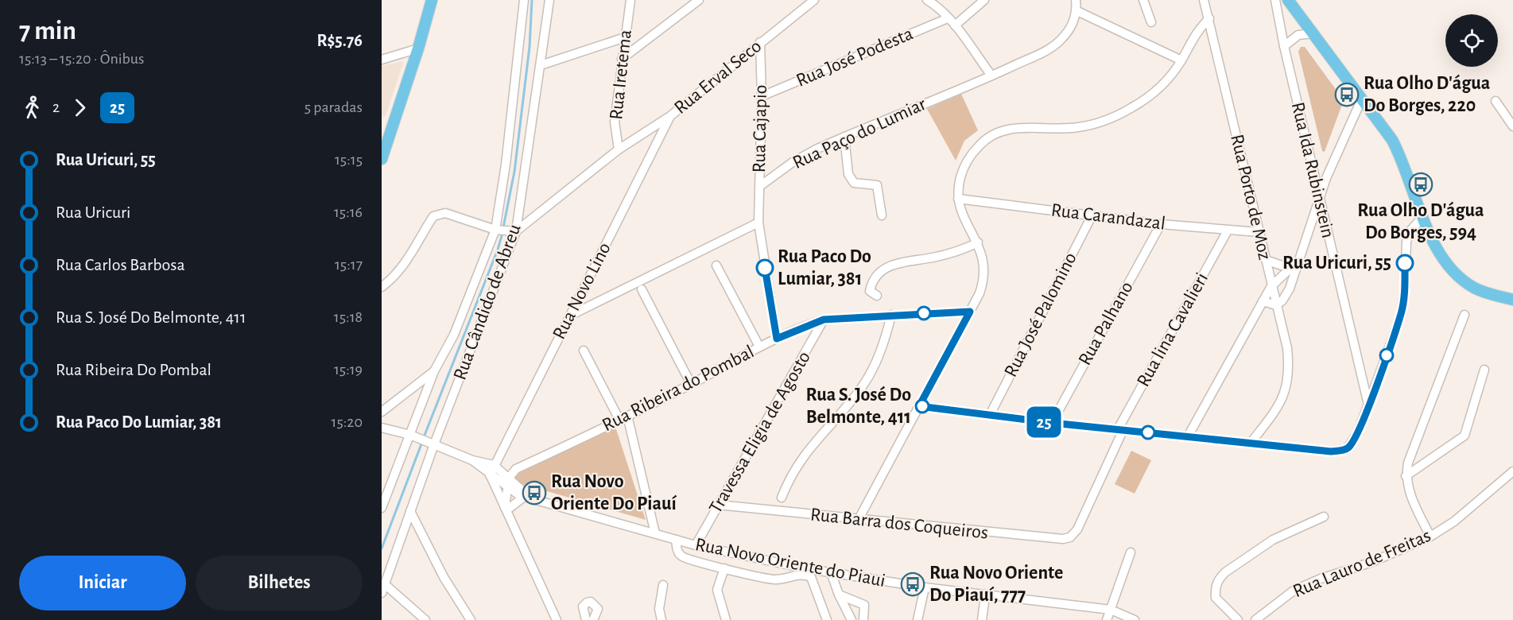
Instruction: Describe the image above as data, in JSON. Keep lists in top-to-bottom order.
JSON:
{
  "streets": {
    "street": [
      "Rua José Podesta",
      "Rua Iretema",
      "Rua Erval Seco",
      "Rua Cajapio",
      "Rua Paço do Lumiar",
      "Rua Ida Rubinstein",
      "Rua Porto de Moz",
      "Rua Carandazal",
      "Rua Novo Lino",
      "Rua Cândido de Abreu",
      "Rua José Palomino",
      "Rua Palhano",
      "Rua lina Cavalieri",
      "Rua Ribeira do Pombal",
      "Travessa Eligia de Agosto",
      "Rua Barra dos Coqueiros",
      "Rua Novo Oriente do Piaui",
      "Rua Lauro de Freitas"
    ]
  },
  "crossings": [
    ["Rua José Podesta", "Rua Cajapio"],
    ["Rua Iretema", "Rua Erval Seco"],
    ["Rua Erval Seco", "Rua Cajapio"],
    ["Rua Erval Seco", "Rua Novo Lino"],
    ["Rua Erval Seco", "Rua Cândido de Abreu"],
    ["Rua Cajapio", "Rua Paço do Lumiar"],
    ["Rua Porto de Moz", "Rua Carandazal"],
    ["Rua Carandazal", "Rua José Palomino"],
    ["Rua Carandazal", "Rua Palhano"],
    ["Rua Carandazal", "Rua lina Cavalieri"],
    ["Rua Novo Lino", "Rua Novo Oriente do Piaui"],
    ["Rua lina Cavalieri", "Rua Barra dos Coqueiros"],
    ["Rua Ribeira do Pombal", "Travessa Eligia de Agosto"],
    ["Rua Ribeira do Pombal", "Rua Novo Oriente do Piaui"],
    ["Travessa Eligia de Agosto", "Rua Barra dos Coqueiros"],
    ["Travessa Eligia de Agosto", "Rua Novo Oriente do Piaui"]
  ],
  "places": {
    "bus stop": [
      "Rua Olho D'água Do Borges, 220",
      "Rua Olho D'água Do Borges, 594",
      "Rua Novo Oriente Do Piauí",
      "Rua Novo Oriente Do Piauí, 777"
    ],
    "other": ["Rua Uricuri, 55", "Rua Paco Do Lumiar, 381", "Rua S. José Do Belmonte, 411"]
  },
  "lines": ["bus line 25"],
  "page": {
    "heading": ["7 min", "15:13 – 15:20 · Ônibus", "R$5.76"],
    "on_map": "25",
    "legs": ["2", "25", "5 paradas"],
    "list": [
      {
        "name": "Rua Uricuri, 55",
        "value": "15:15"
      },
      {
        "name": "Rua Uricuri",
        "value": "15:16"
      },
      {
        "name": "Rua Carlos Barbosa",
        "value": "15:17"
      },
      {
        "name": "Rua S. José Do Belmonte, 411",
        "value": "15:18"
      },
      {
        "name": "Rua Ribeira Do Pombal",
        "value": "15:19"
      },
      {
        "name": "Rua Paco Do Lumiar, 381",
        "value": "15:20"
      }
    ],
    "buttons": ["Iniciar", "Bilhetes"]
  }
}
